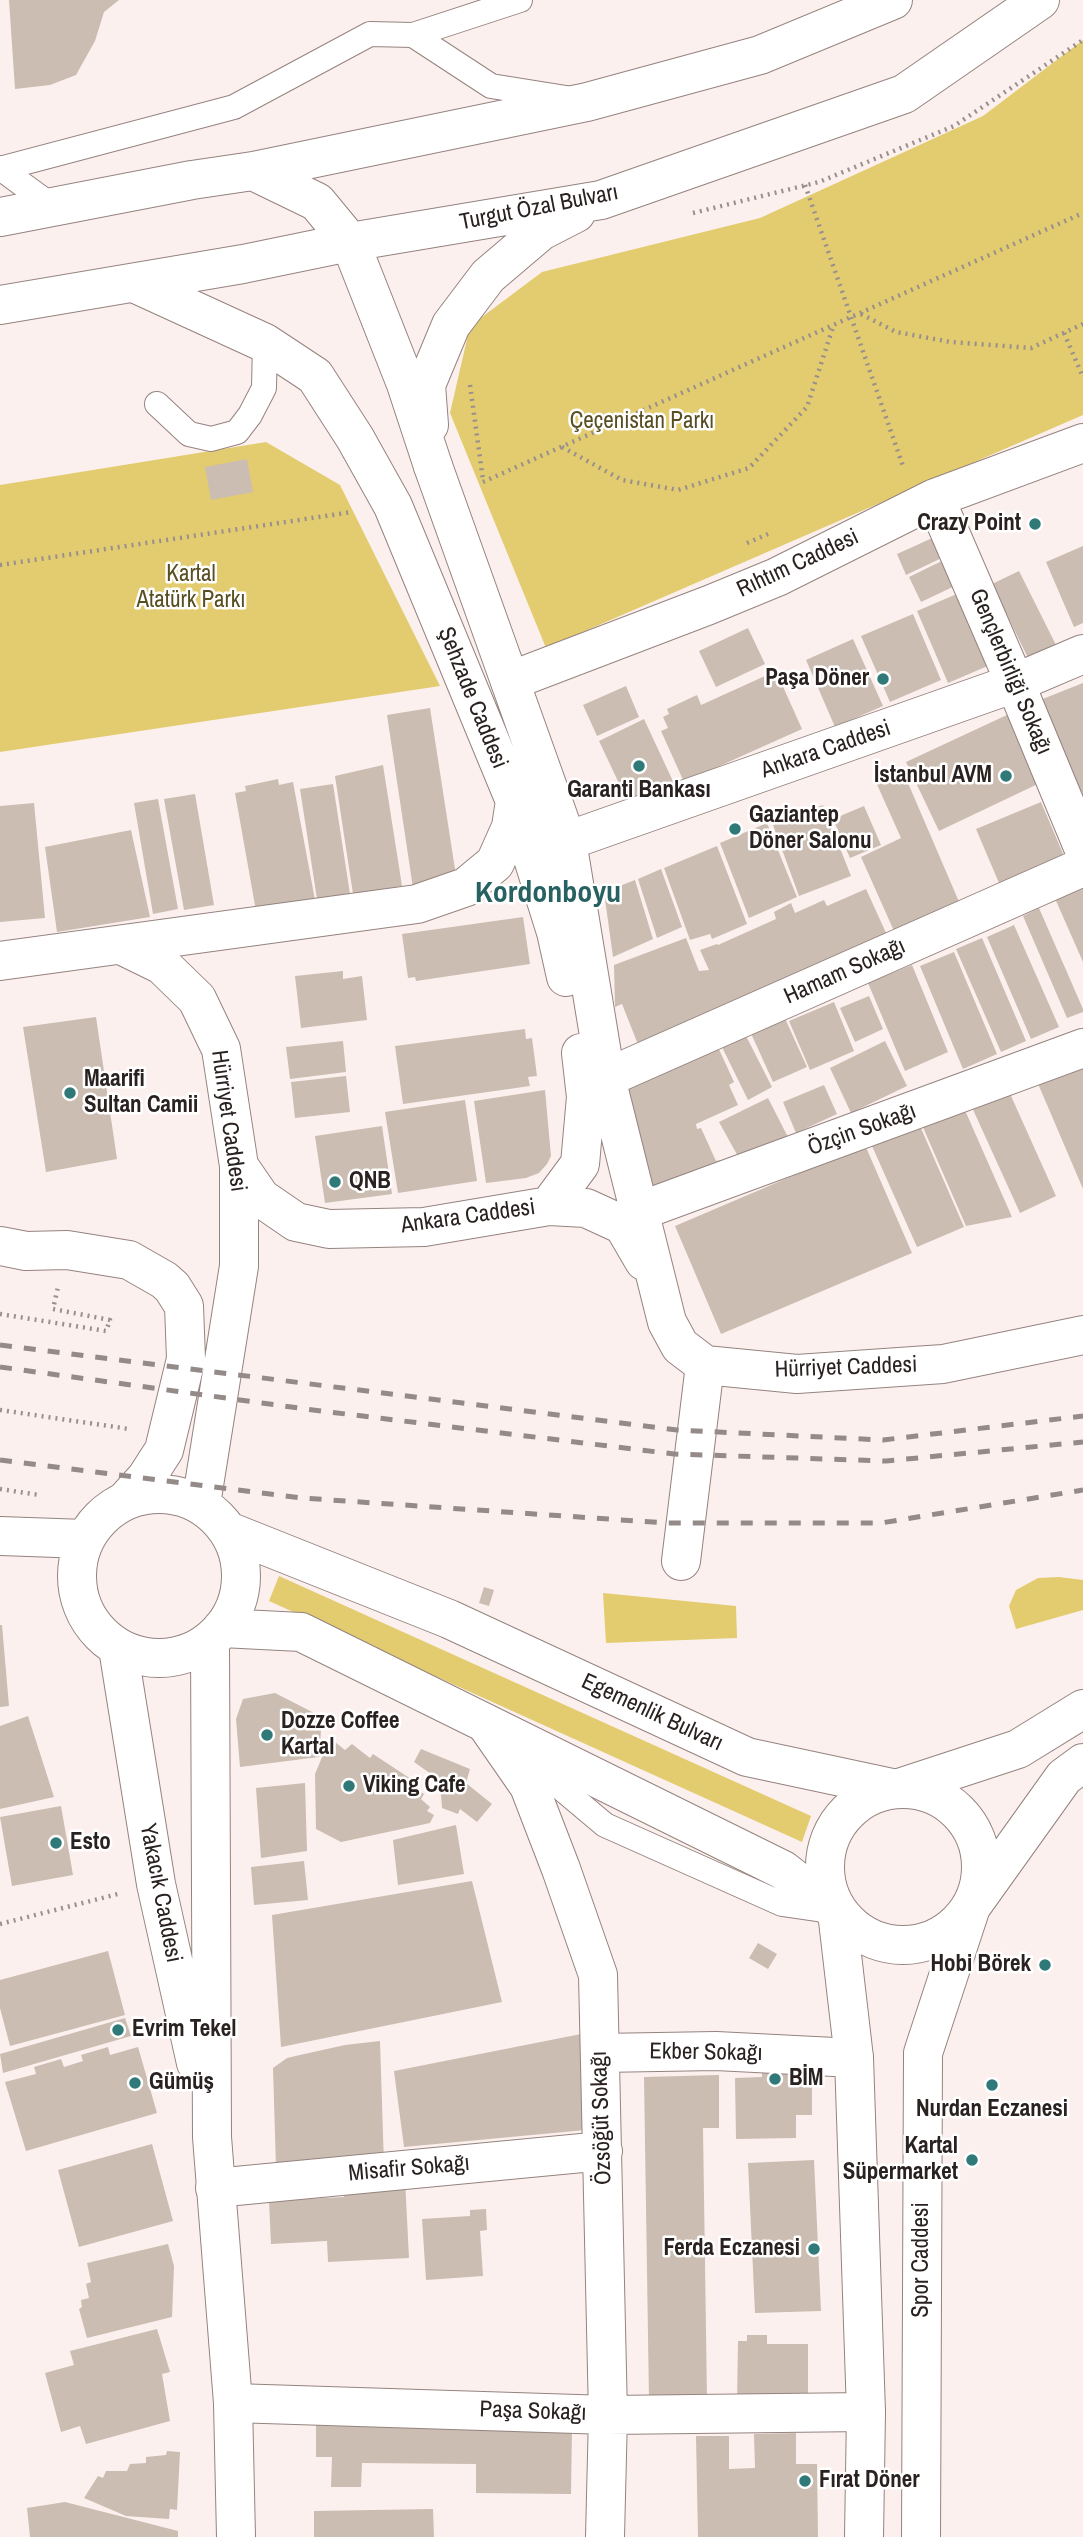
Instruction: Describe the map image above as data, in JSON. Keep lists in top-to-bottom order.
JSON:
{
  "streets": {
    "main road": [
      "Turgut Özal Bulvarı",
      "Rıhtım Caddesi",
      "Gençlerbirliği Sokağı",
      "Şehzade Caddesi",
      "Ankara Caddesi",
      "Hamam Sokağı",
      "Hürriyet Caddesi",
      "Özçin Sokağı",
      "Egemenlik Bulvarı",
      "Yakacık Caddesi",
      "Ekber Sokağı",
      "Özsöğüt Sokağı",
      "Misafir Sokağı",
      "Spor Caddesi",
      "Paşa Sokağı"
    ]
  },
  "crossings": [
    ["Turgut Özal Bulvarı", "Şehzade Caddesi"],
    ["Rıhtım Caddesi", "Gençlerbirliği Sokağı"],
    ["Rıhtım Caddesi", "Şehzade Caddesi"],
    ["Gençlerbirliği Sokağı", "Ankara Caddesi"],
    ["Şehzade Caddesi", "Ankara Caddesi"],
    ["Şehzade Caddesi", "Hamam Sokağı"],
    ["Şehzade Caddesi", "Özçin Sokağı"],
    ["Ankara Caddesi", "Hürriyet Caddesi"],
    ["Hürriyet Caddesi", "Egemenlik Bulvarı"],
    ["Hürriyet Caddesi", "Yakacık Caddesi"],
    ["Egemenlik Bulvarı", "Yakacık Caddesi"],
    ["Egemenlik Bulvarı", "Özsöğüt Sokağı"],
    ["Egemenlik Bulvarı", "Spor Caddesi"],
    ["Yakacık Caddesi", "Misafir Sokağı"],
    ["Yakacık Caddesi", "Paşa Sokağı"],
    ["Ekber Sokağı", "Özsöğüt Sokağı"],
    ["Özsöğüt Sokağı", "Misafir Sokağı"],
    ["Özsöğüt Sokağı", "Paşa Sokağı"]
  ],
  "districts": ["Kordonboyu"],
  "parks": ["Çeçenistan Parkı", "Kartal Atatürk Parkı"],
  "places": [
    "Crazy Point",
    "Paşa Döner",
    "Garanti Bankası",
    "İstanbul AVM",
    "Gaziantep Döner Salonu",
    "Maarifi Sultan Camii",
    "QNB",
    "Dozze Coffee Kartal",
    "Viking Cafe",
    "Esto",
    "Hobi Börek",
    "Evrim Tekel",
    "BİM",
    "Gümüş",
    "Nurdan Eczanesi",
    "Kartal Süpermarket",
    "Ferda Eczanesi",
    "Fırat Döner"
  ]
}
